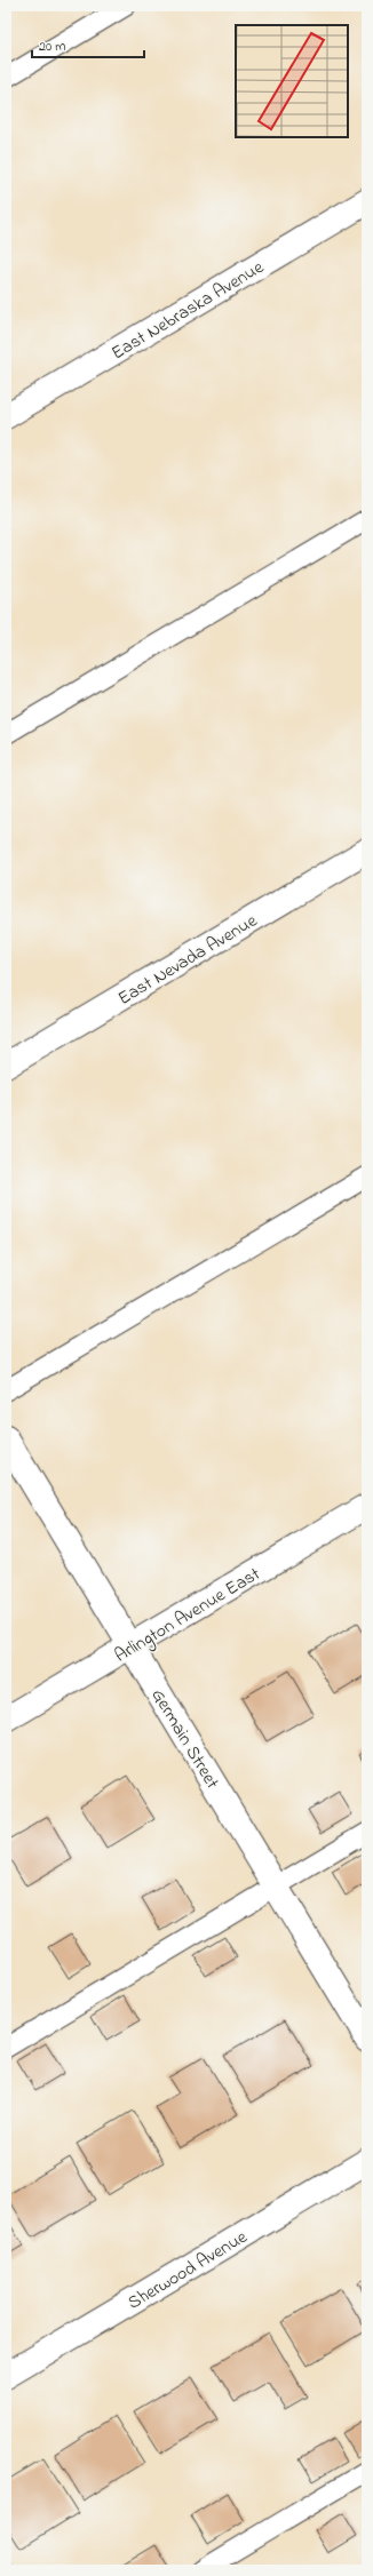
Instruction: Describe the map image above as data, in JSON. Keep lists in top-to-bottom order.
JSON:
{
  "streets": {
    "street": [
      "East Nebraska Avenue",
      "East Nevada Avenue",
      "Arlington Avenue East",
      "Germain Street",
      "Sherwood Avenue"
    ]
  },
  "crossings": [
    ["Arlington Avenue East", "Germain Street"]
  ],
  "scale_bar": "20 m"
}
